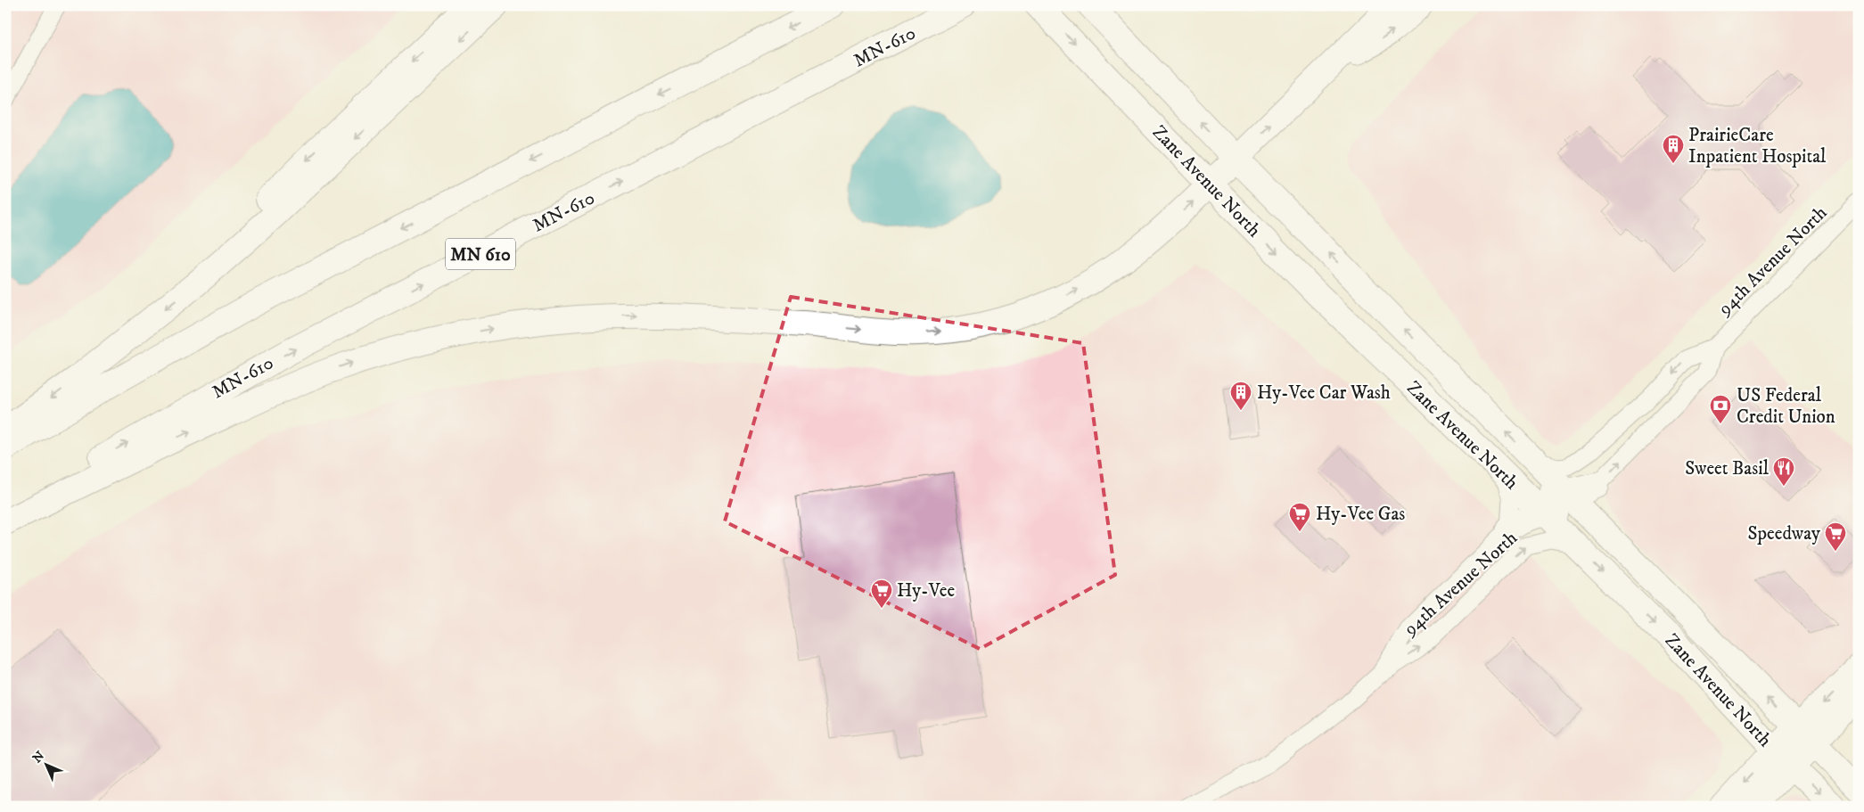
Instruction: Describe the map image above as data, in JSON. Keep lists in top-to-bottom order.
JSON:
{
  "streets": {
    "main road": ["MN-610", "Zane Avenue North", "MN 610"],
    "street": ["94th Avenue North"]
  },
  "crossings": [
    ["Zane Avenue North", "94th Avenue North"]
  ],
  "places": {
    "building": ["PrairieCare Inpatient Hospital", "Hy-Vee Car Wash"],
    "bank": ["US Federal Credit Union"],
    "restaurant": ["Sweet Basil"],
    "supermarket": ["Hy-Vee Gas", "Speedway", "Hy-Vee"]
  },
  "north": "top left"
}
